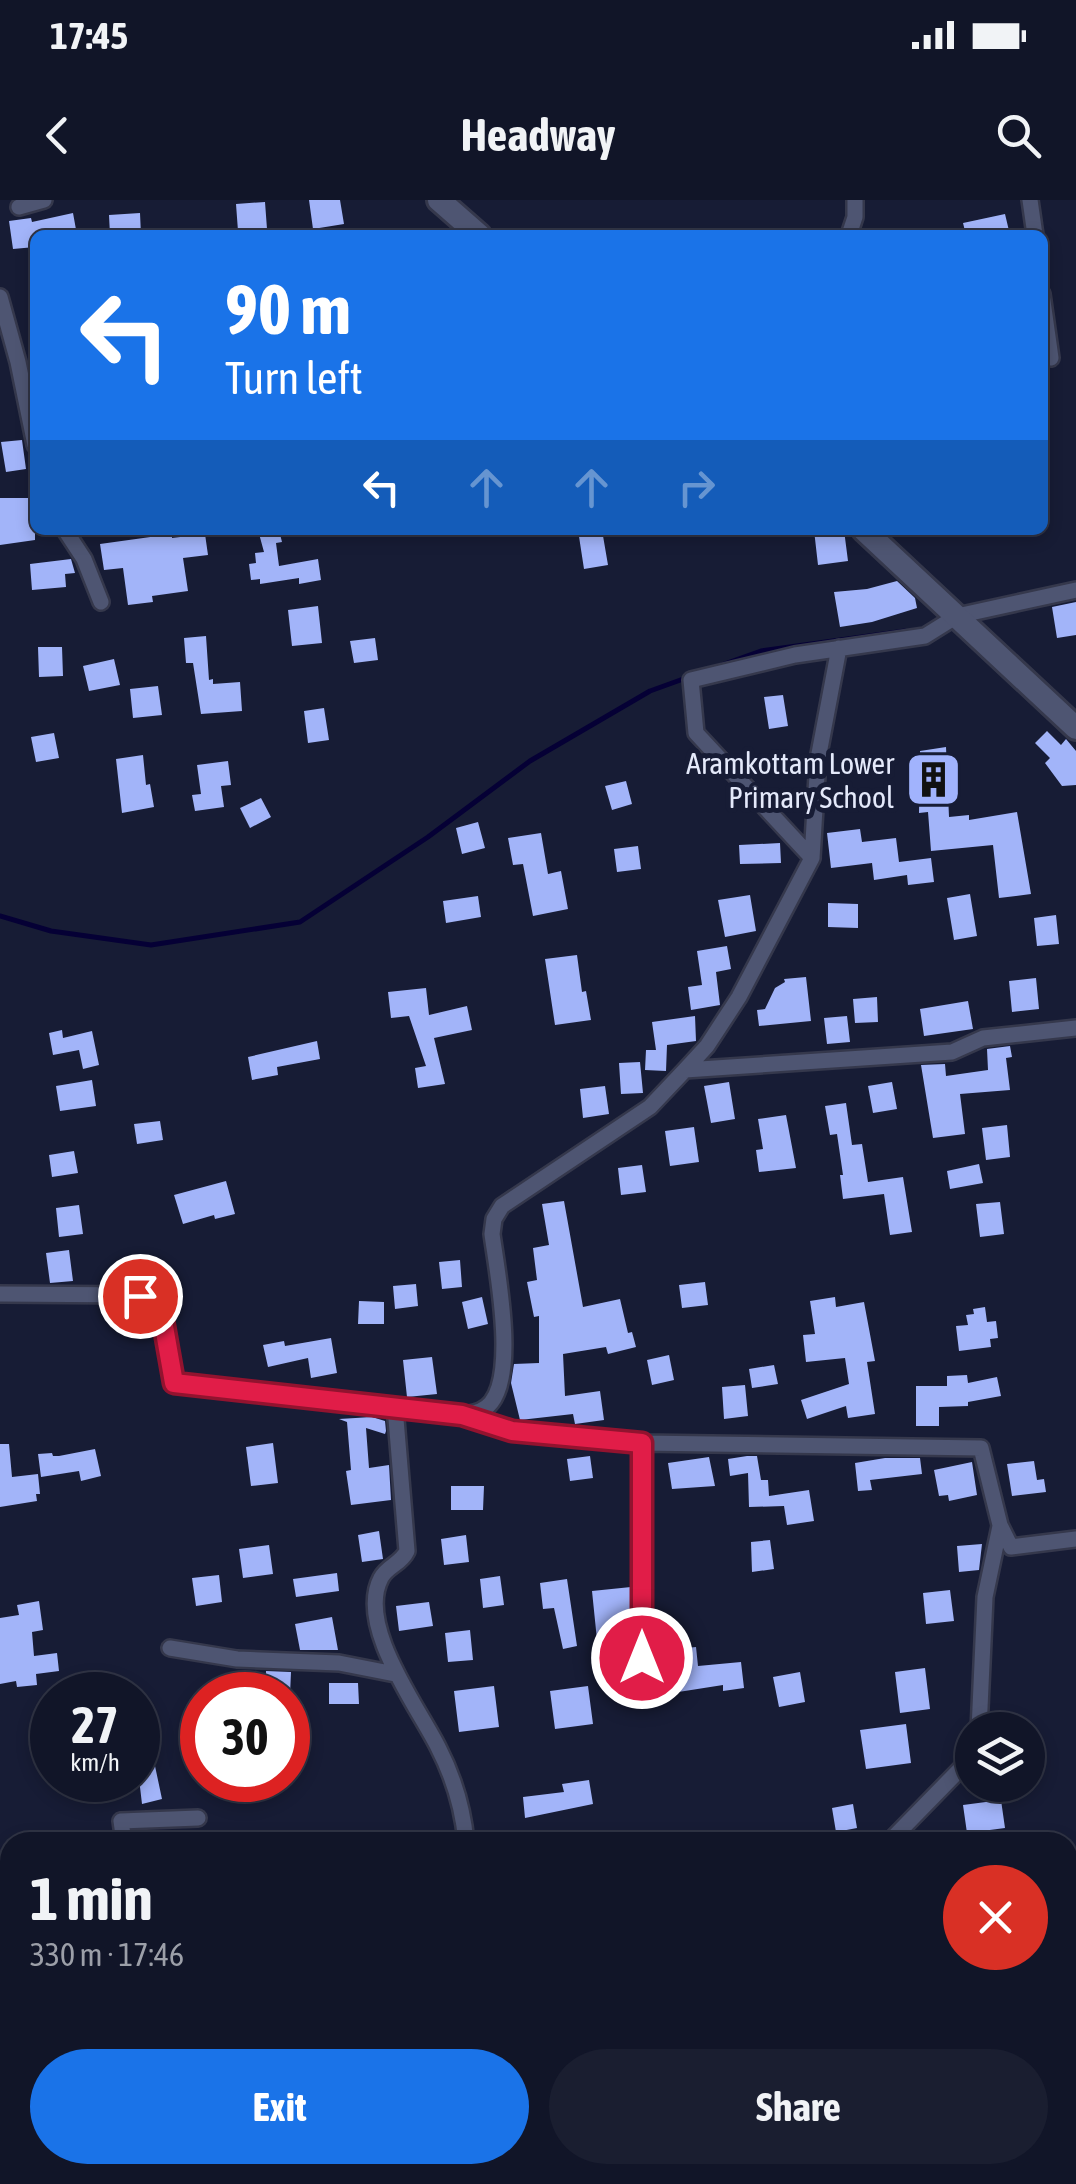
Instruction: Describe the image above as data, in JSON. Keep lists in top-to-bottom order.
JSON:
{
  "places": {
    "building": ["Aramkottam Lower Primary School"]
  },
  "page": {
    "status": "17:45",
    "header": "Headway",
    "turn": ["90 m", "Turn left"],
    "speed": "27 km/h",
    "limit": "30",
    "heading": ["1 min", "330 m · 17:46"],
    "buttons": ["Exit", "Share"]
  }
}
